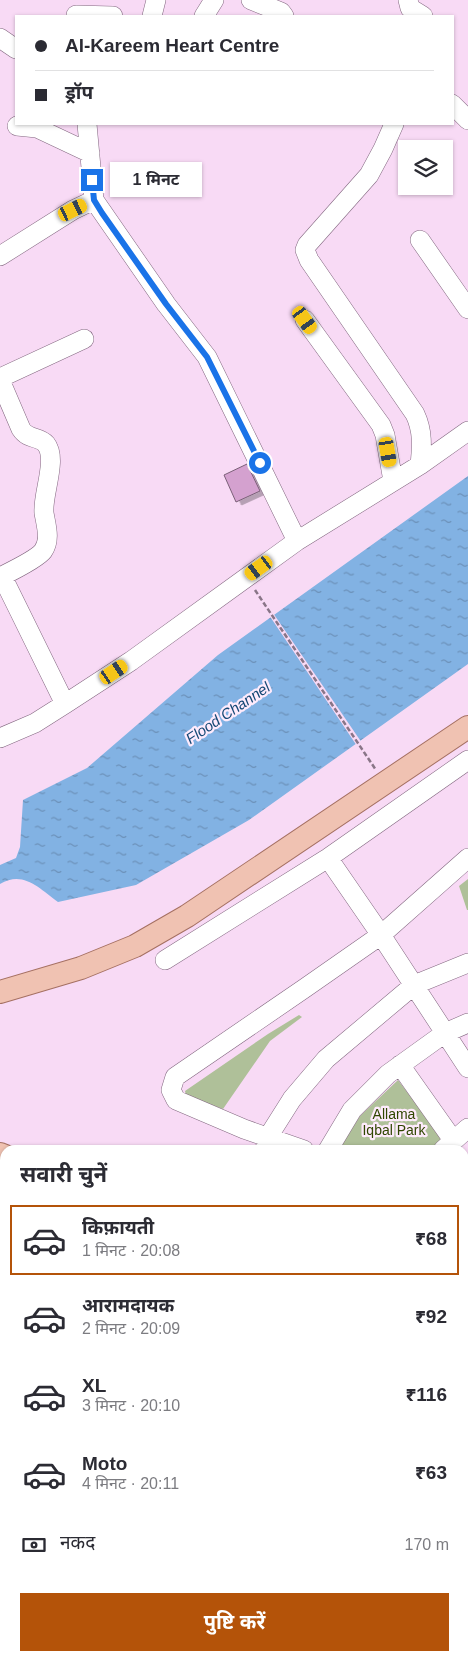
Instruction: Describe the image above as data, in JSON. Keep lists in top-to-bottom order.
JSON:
{
  "water": ["Flood Channel"],
  "parks": ["Allama Iqbal Park"],
  "page": {
    "banner": ["Al-Kareem Heart Centre", "ड्रॉप"],
    "bubble": "1 मिनट",
    "heading": "सवारी चुनें",
    "list": [
      {
        "name": "किफ़ायती",
        "note": "1 मिनट · 20:08",
        "value": "₹68"
      },
      {
        "name": "आरामदायक",
        "note": "2 मिनट · 20:09",
        "value": "₹92"
      },
      {
        "name": "XL",
        "note": "3 मिनट · 20:10",
        "value": "₹116"
      },
      {
        "name": "Moto",
        "note": "4 मिनट · 20:11",
        "value": "₹63"
      }
    ],
    "pay": ["नकद", "170 m"],
    "buttons": "पुष्टि करें"
  }
}
